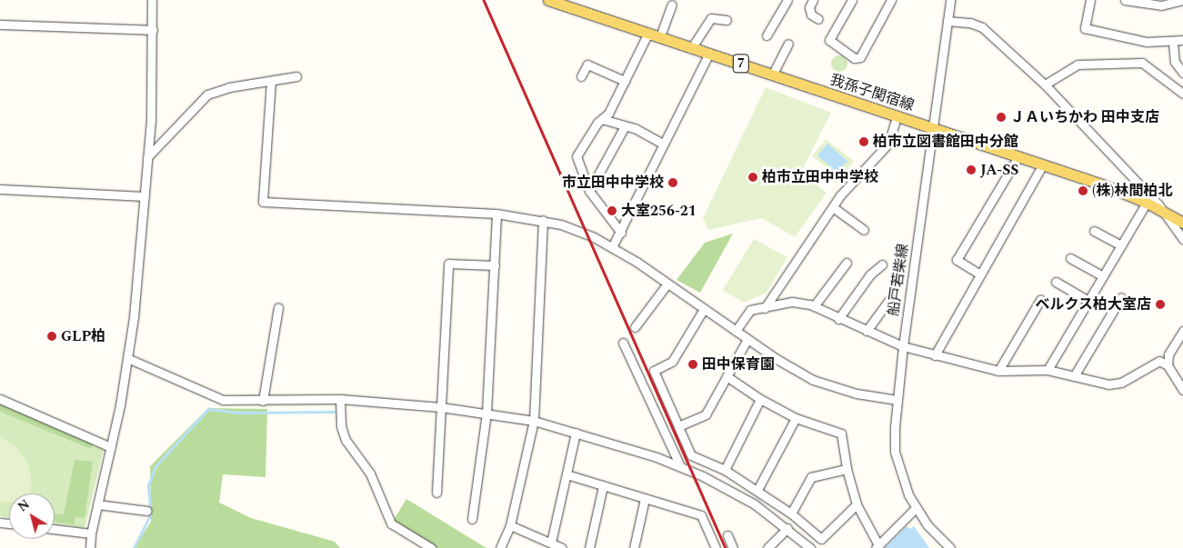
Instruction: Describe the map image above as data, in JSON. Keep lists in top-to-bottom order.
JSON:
{
  "streets": {
    "main road": ["7", "我孫子関宿線"],
    "street": ["船戸若柴線"]
  },
  "crossings": [
    ["我孫子関宿線", "船戸若柴線"]
  ],
  "places": [
    "ＪＡいちかわ 田中支店",
    "柏市立図書館田中分館",
    "JA-SS",
    "柏市立田中中学校",
    "市立田中中学校",
    "(株)林間柏北",
    "大室256-21",
    "ベルクス柏大室店",
    "GLP柏",
    "田中保育園"
  ],
  "north": "top left"
}
